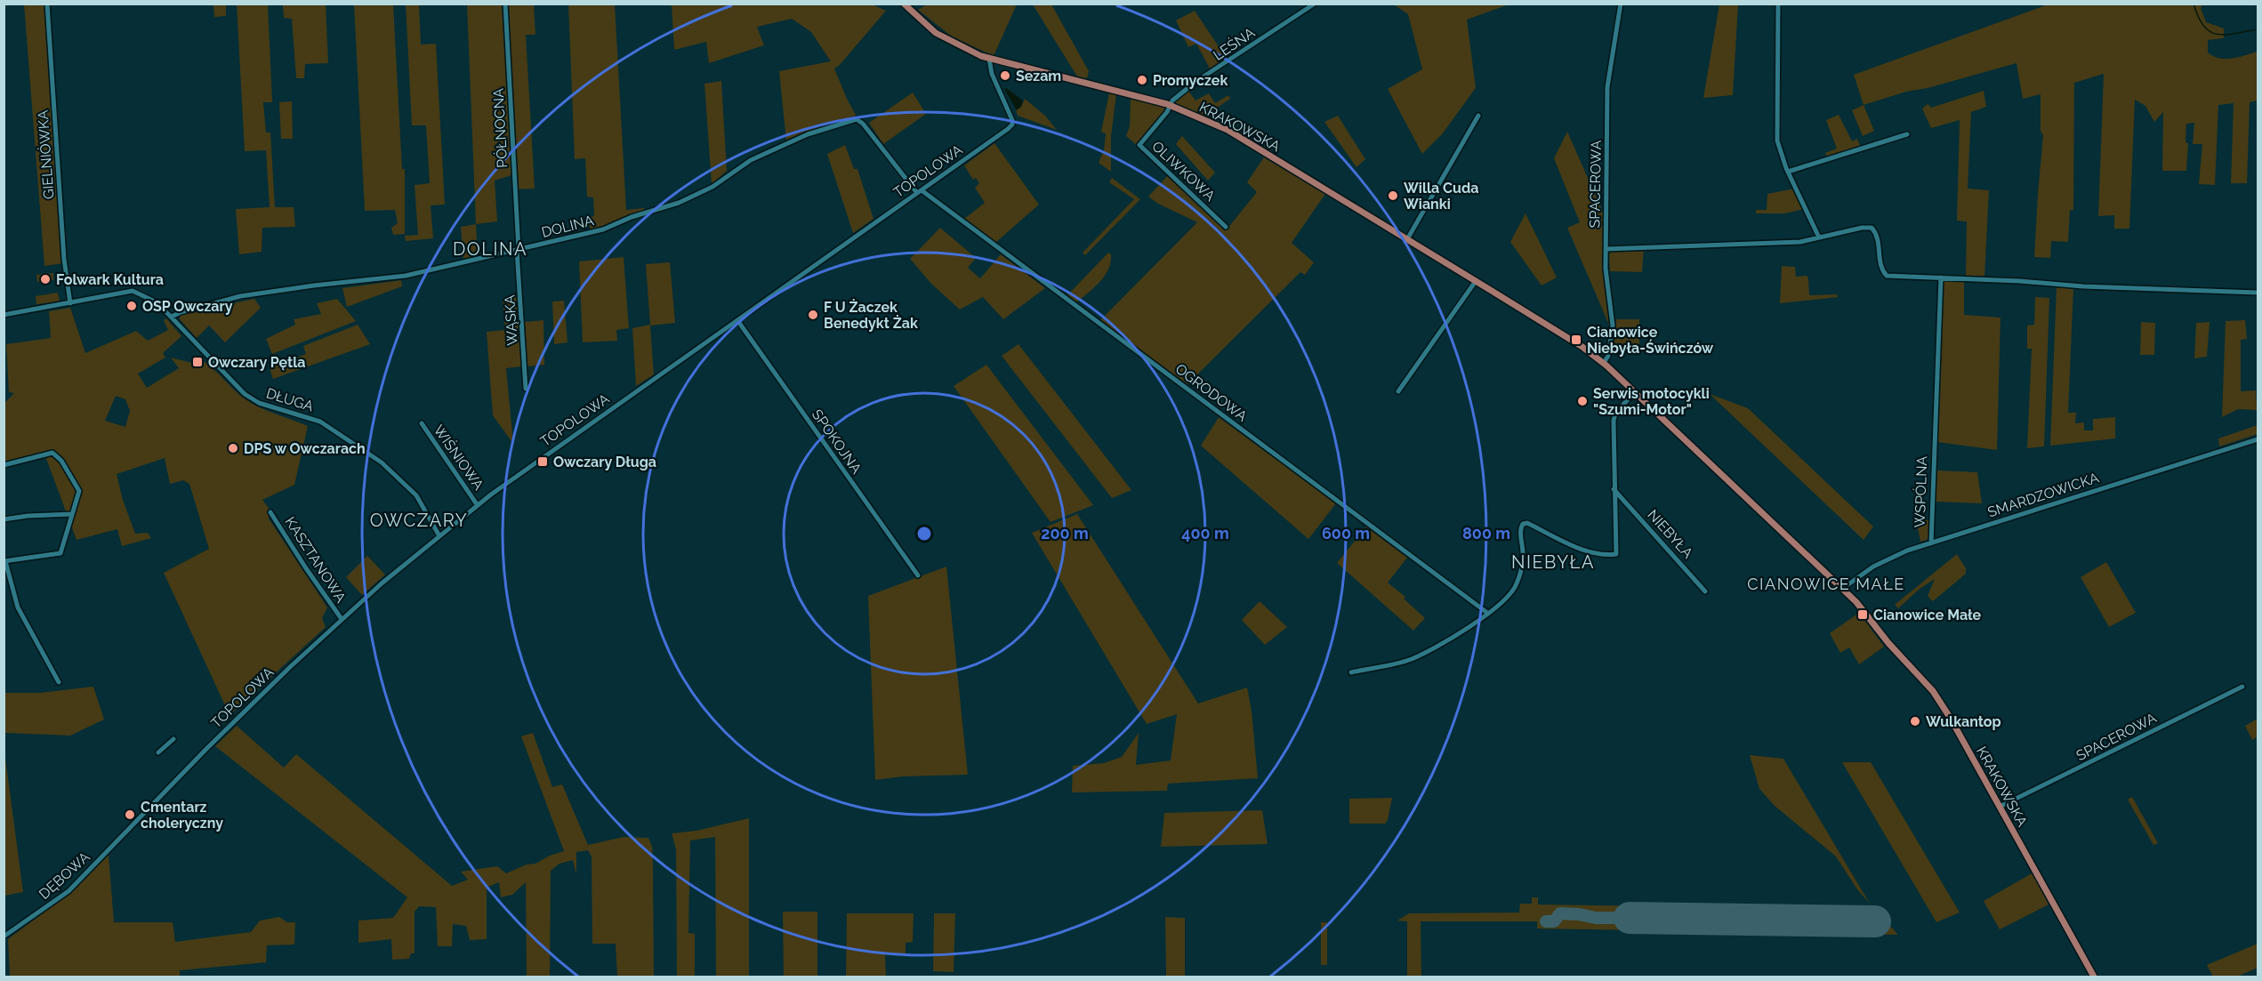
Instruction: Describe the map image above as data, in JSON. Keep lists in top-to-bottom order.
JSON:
{
  "streets": {
    "main road": ["KRAKOWSKA"],
    "street": [
      "LEŚNA",
      "PÓŁNOCNA",
      "GIELNIÓWKA",
      "TOPOLOWA",
      "OLIWKOWA",
      "SPACEROWA",
      "DOLINA",
      "WĄSKA",
      "OGRODOWA",
      "DŁUGA",
      "SPOKOJNA",
      "WIŚNIOWA",
      "WSPÓLNA",
      "SMARDZOWICKA",
      "NIEBYŁA",
      "KASZTANOWA",
      "DĘBOWA"
    ]
  },
  "crossings": [
    ["LEŚNA", "KRAKOWSKA"],
    ["LEŚNA", "OLIWKOWA"],
    ["KRAKOWSKA", "TOPOLOWA"],
    ["KRAKOWSKA", "OLIWKOWA"],
    ["KRAKOWSKA", "SPACEROWA"],
    ["KRAKOWSKA", "SMARDZOWICKA"],
    ["PÓŁNOCNA", "DOLINA"],
    ["PÓŁNOCNA", "WĄSKA"],
    ["GIELNIÓWKA", "DŁUGA"],
    ["TOPOLOWA", "DOLINA"],
    ["TOPOLOWA", "OGRODOWA"],
    ["TOPOLOWA", "DŁUGA"],
    ["TOPOLOWA", "SPOKOJNA"],
    ["TOPOLOWA", "WIŚNIOWA"],
    ["TOPOLOWA", "KASZTANOWA"],
    ["TOPOLOWA", "DĘBOWA"],
    ["DOLINA", "WĄSKA"],
    ["DOLINA", "OGRODOWA"],
    ["DOLINA", "DŁUGA"],
    ["WSPÓLNA", "SMARDZOWICKA"]
  ],
  "districts": [
    "DOLINA",
    "OWCZARY",
    "NIEBYŁA",
    "CIANOWICE MAŁE"
  ],
  "places": {
    "other": [
      "Sezam",
      "Promyczek",
      "Willa Cuda Wianki",
      "Folwark Kultura",
      "OSP Owczary",
      "F U Żaczek Benedykt Żak",
      "Serwis motocykli \"Szumi-Motor\"",
      "DPS w Owczarach",
      "Wulkantop",
      "Cmentarz choleryczny"
    ],
    "transit": [
      "Cianowice Niebyła-Świńczów",
      "Owczary Pętla",
      "Owczary Długa",
      "Cianowice Małe"
    ]
  },
  "rings": [
    "200 m",
    "400 m",
    "600 m",
    "800 m"
  ]
}
